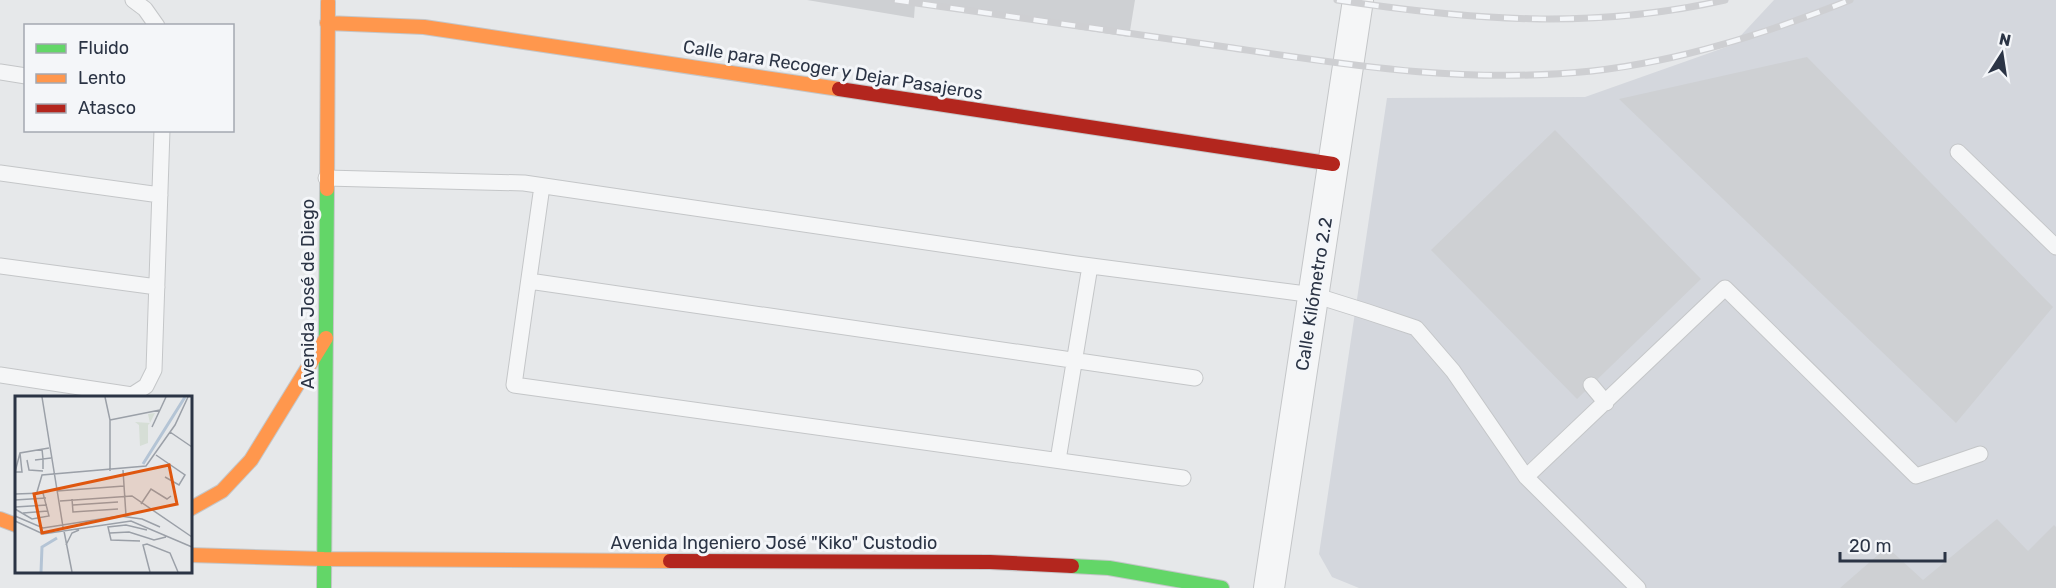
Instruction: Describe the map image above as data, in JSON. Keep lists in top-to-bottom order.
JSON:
{
  "streets": {
    "main road": ["Calle para Recoger y Dejar Pasajeros", "Avenida José de Diego", "Avenida Ingeniero José \"Kiko\" Custodio"],
    "street": ["Calle Kilómetro 2.2"]
  },
  "crossings": [
    ["Calle para Recoger y Dejar Pasajeros", "Avenida José de Diego"],
    ["Calle para Recoger y Dejar Pasajeros", "Calle Kilómetro 2.2"],
    ["Avenida José de Diego", "Avenida Ingeniero José \"Kiko\" Custodio"]
  ],
  "legend": ["Fluido", "Lento", "Atasco"],
  "scale_bar": "20 m",
  "north": "top"
}
